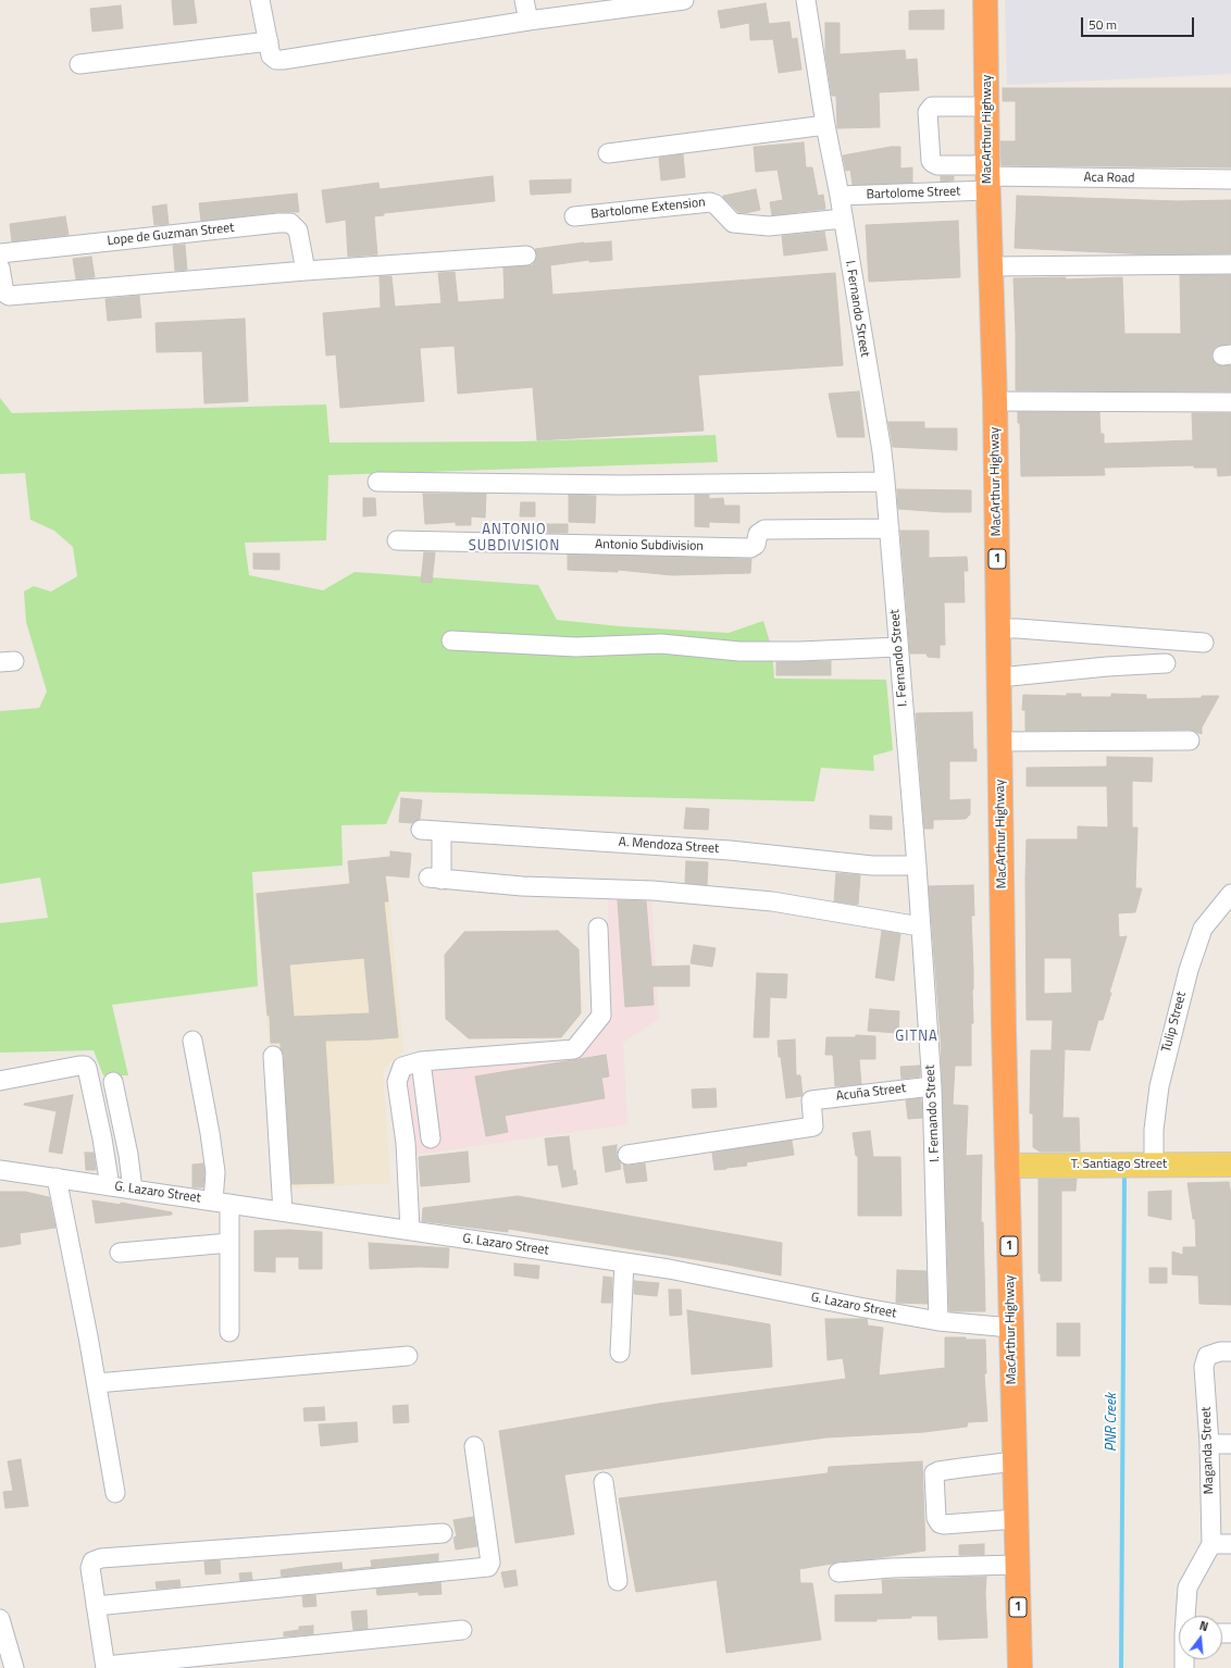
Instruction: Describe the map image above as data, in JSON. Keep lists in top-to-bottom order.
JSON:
{
  "streets": {
    "highway": ["MacArthur Highway", "1"],
    "main road": ["T. Santiago Street"],
    "street": [
      "Aca Road",
      "Bartolome Street",
      "Bartolome Extension",
      "Lope de Guzman Street",
      "I. Fernando Street",
      "Antonio Subdivision",
      "A. Mendoza Street",
      "Tulip Street",
      "Acuña Street",
      "G. Lazaro Street",
      "Maganda Street"
    ]
  },
  "crossings": [
    ["MacArthur Highway", "Aca Road"],
    ["MacArthur Highway", "Bartolome Street"],
    ["MacArthur Highway", "T. Santiago Street"],
    ["MacArthur Highway", "G. Lazaro Street"],
    ["Aca Road", "Bartolome Street"],
    ["Bartolome Street", "I. Fernando Street"],
    ["Bartolome Extension", "I. Fernando Street"],
    ["I. Fernando Street", "Antonio Subdivision"],
    ["I. Fernando Street", "A. Mendoza Street"],
    ["I. Fernando Street", "Acuña Street"],
    ["I. Fernando Street", "G. Lazaro Street"],
    ["Tulip Street", "T. Santiago Street"]
  ],
  "districts": ["ANTONIO SUBDIVISION", "GITNA"],
  "water": ["PNR Creek"],
  "scale_bar": "50 m",
  "north": "top"
}
